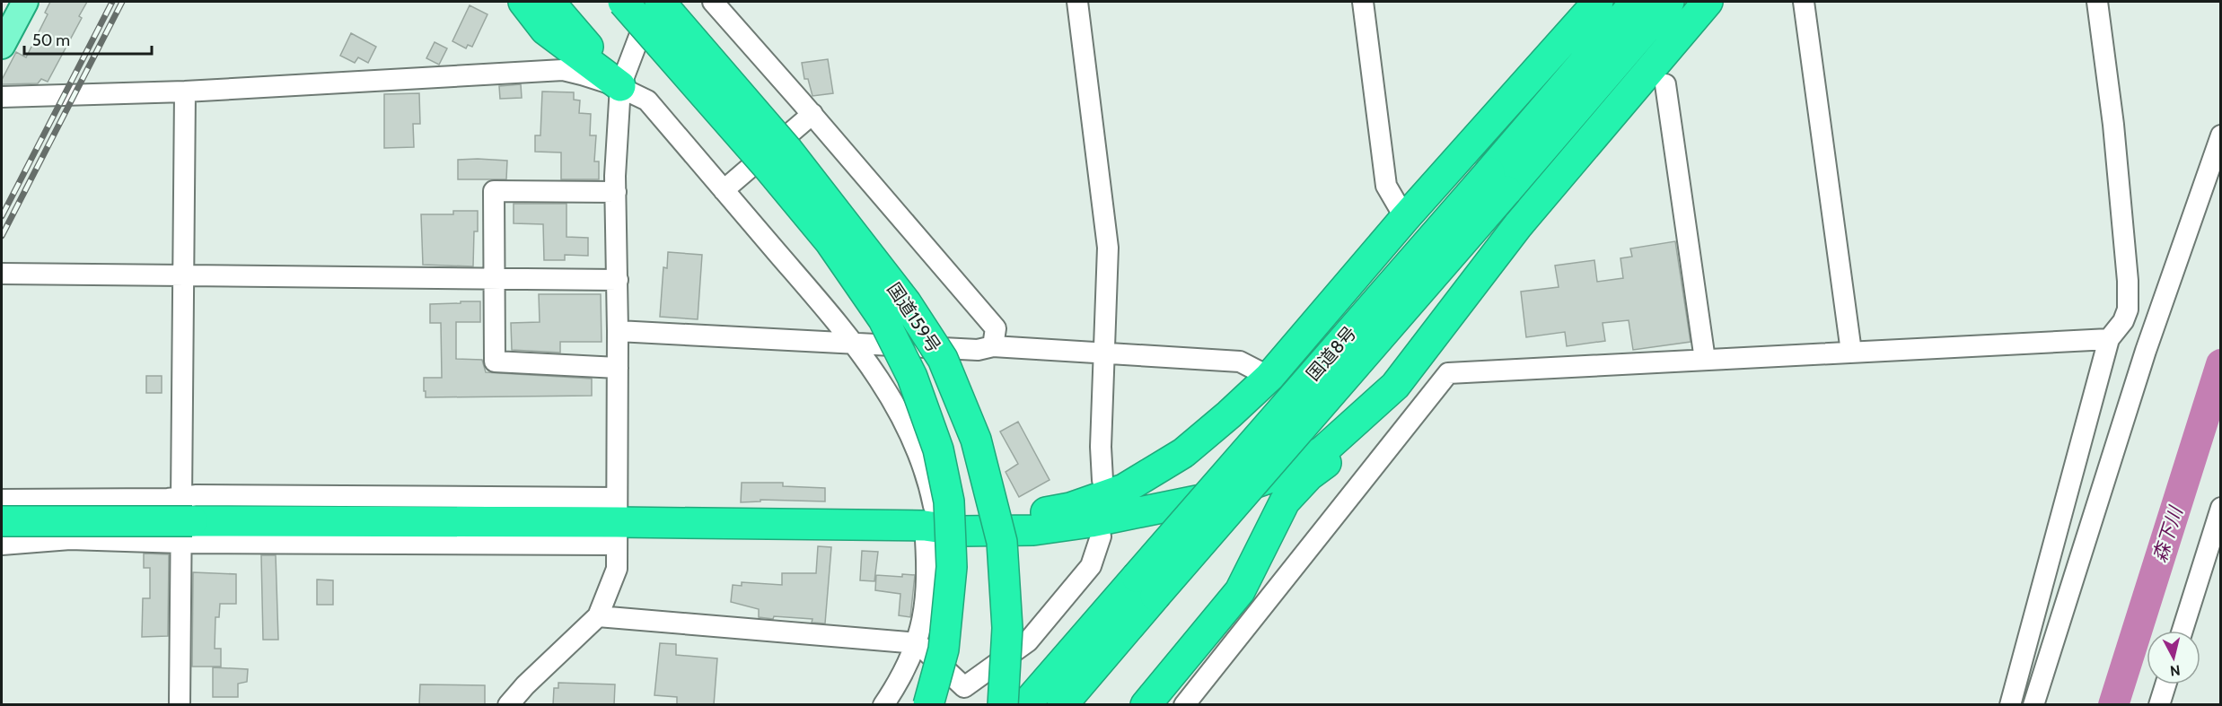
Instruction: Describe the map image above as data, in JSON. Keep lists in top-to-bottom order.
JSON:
{
  "streets": {
    "highway": ["国道159号", "国道8号"]
  },
  "water": ["森下川"],
  "scale_bar": "50 m",
  "north": "bottom"
}
